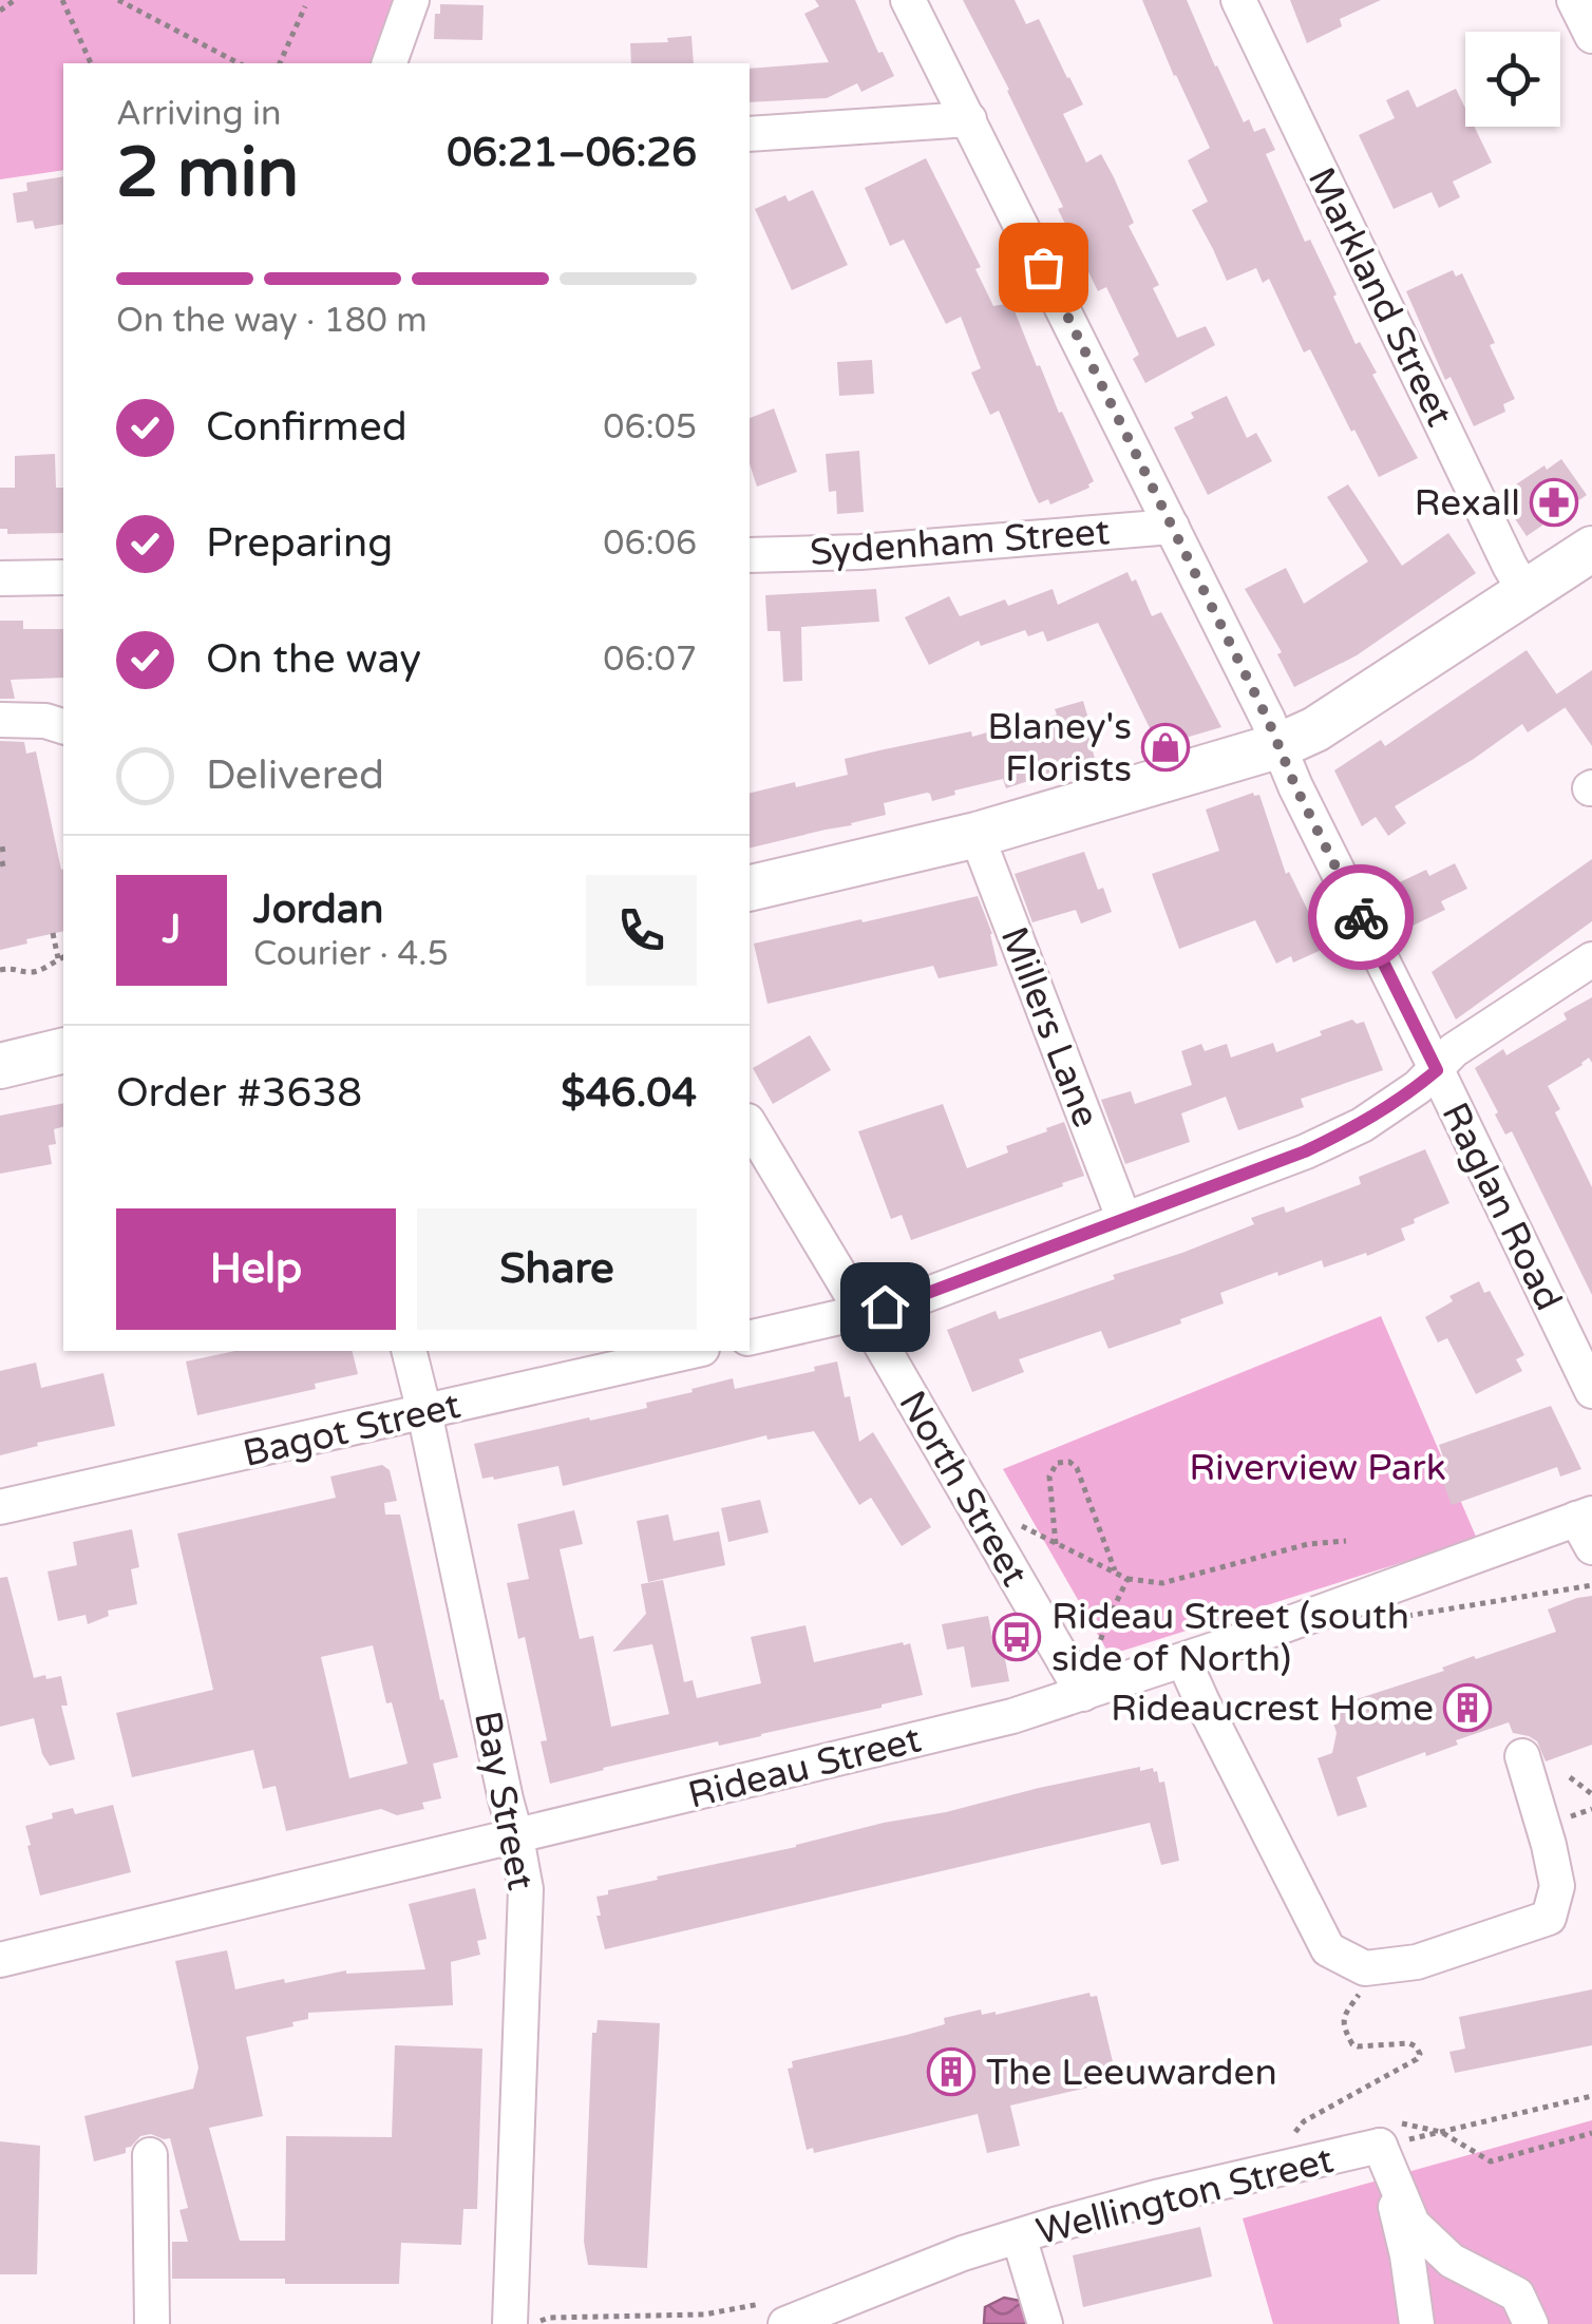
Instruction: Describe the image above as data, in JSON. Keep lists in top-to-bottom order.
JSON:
{
  "streets": {
    "street": [
      "Markland Street",
      "Sydenham Street",
      "Millers Lane",
      "Raglan Road",
      "Bagot Street",
      "North Street",
      "Rideau Street",
      "Bay Street",
      "Wellington Street"
    ]
  },
  "crossings": [
    ["Sydenham Street", "Raglan Road"],
    ["Bagot Street", "Bay Street"],
    ["North Street", "Rideau Street"],
    ["Rideau Street", "Bay Street"]
  ],
  "parks": ["Riverview Park"],
  "places": {
    "pharmacy": ["Rexall"],
    "shop": ["Blaney's Florists"],
    "bus stop": ["Rideau Street (south side of North)"],
    "building": ["Rideaucrest Home", "The Leeuwarden"]
  },
  "page": {
    "heading": ["2 min", "Arriving in", "06:21–06:26"],
    "panel": [
      "Jordan",
      "Courier · 4.5",
      "Order #3638",
      "$46.04"
    ],
    "bar": "On the way · 180 m",
    "list": [
      ["Confirmed", "06:05"],
      ["Preparing", "06:06"],
      ["On the way", "06:07"],
      "Delivered"
    ],
    "round": "J",
    "buttons": ["Help", "Share"]
  }
}
